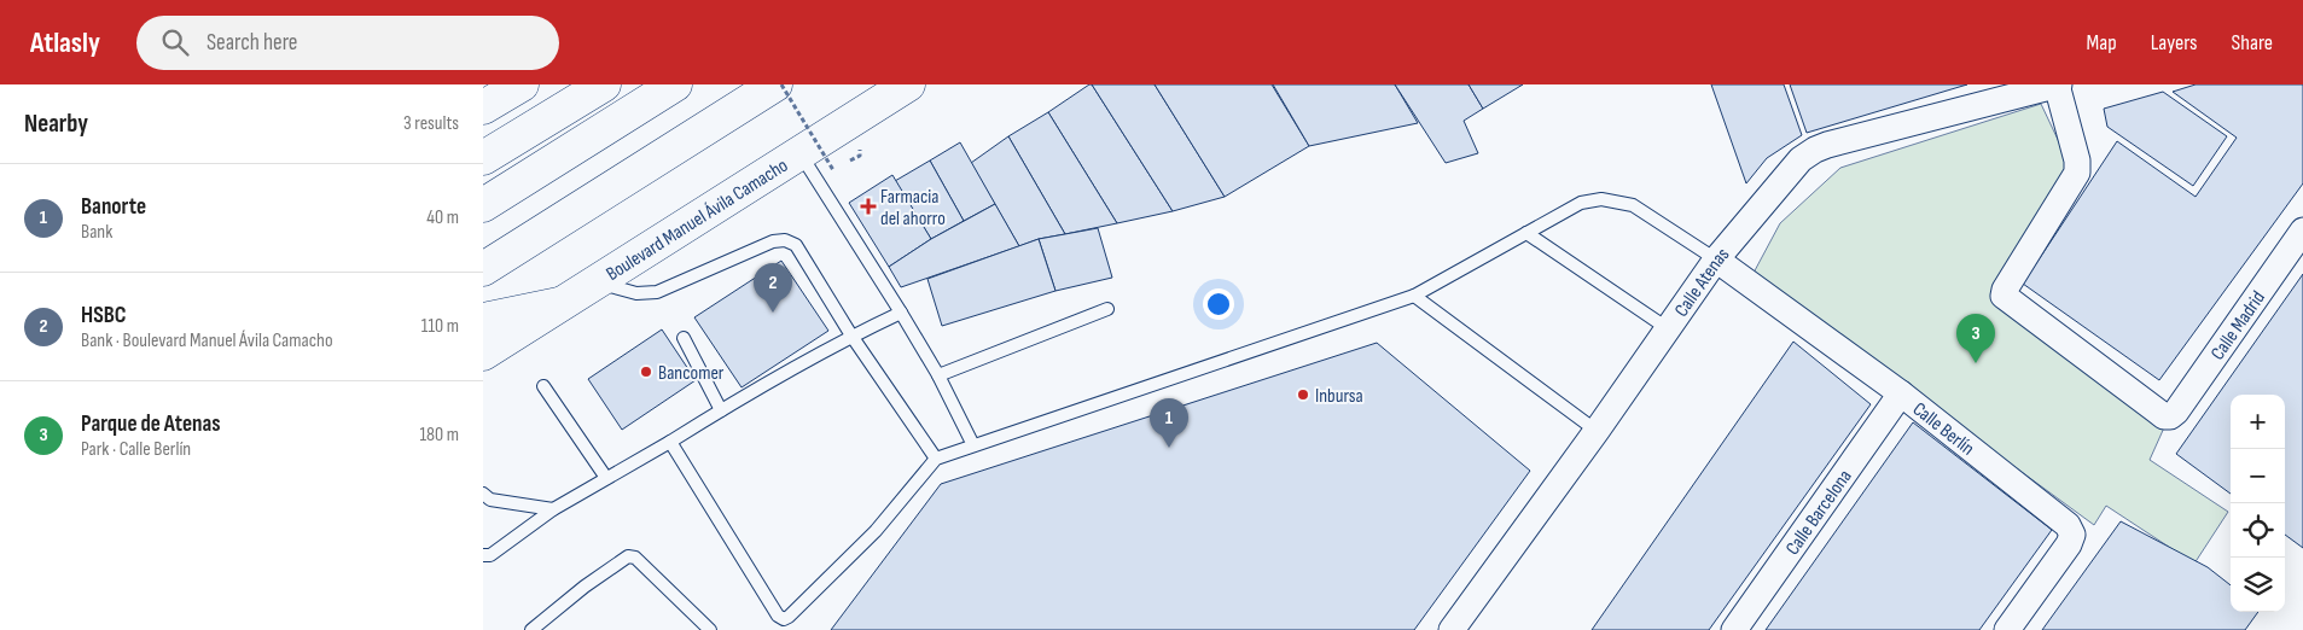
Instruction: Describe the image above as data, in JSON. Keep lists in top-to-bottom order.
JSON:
{
  "streets": {
    "main road": ["Boulevard Manuel Ávila Camacho"],
    "street": [
      "Calle Atenas",
      "Calle Madrid",
      "Calle Berlín",
      "Calle Barcelona"
    ]
  },
  "crossings": [
    ["Calle Atenas", "Calle Madrid"],
    ["Calle Atenas", "Calle Berlín"],
    ["Calle Berlín", "Calle Barcelona"]
  ],
  "places": {
    "health": ["Farmacia del ahorro"],
    "other": ["Bancomer", "Inbursa"]
  },
  "page": {
    "header": "Atlasly",
    "search": "Search here",
    "nav": ["Map", "Layers", "Share"],
    "heading": ["Nearby", "3 results"],
    "list": [
      {
        "mark": "1",
        "name": "Banorte",
        "note": "Bank",
        "value": "40 m"
      },
      {
        "mark": "2",
        "name": "HSBC",
        "note": "Bank · Boulevard Manuel Ávila Camacho",
        "value": "110 m"
      },
      {
        "mark": "3",
        "name": "Parque de Atenas",
        "note": "Park · Calle Berlín",
        "value": "180 m"
      }
    ],
    "pins": ["2", "3", "1"],
    "map_buttons": ["+", "−"]
  }
}
